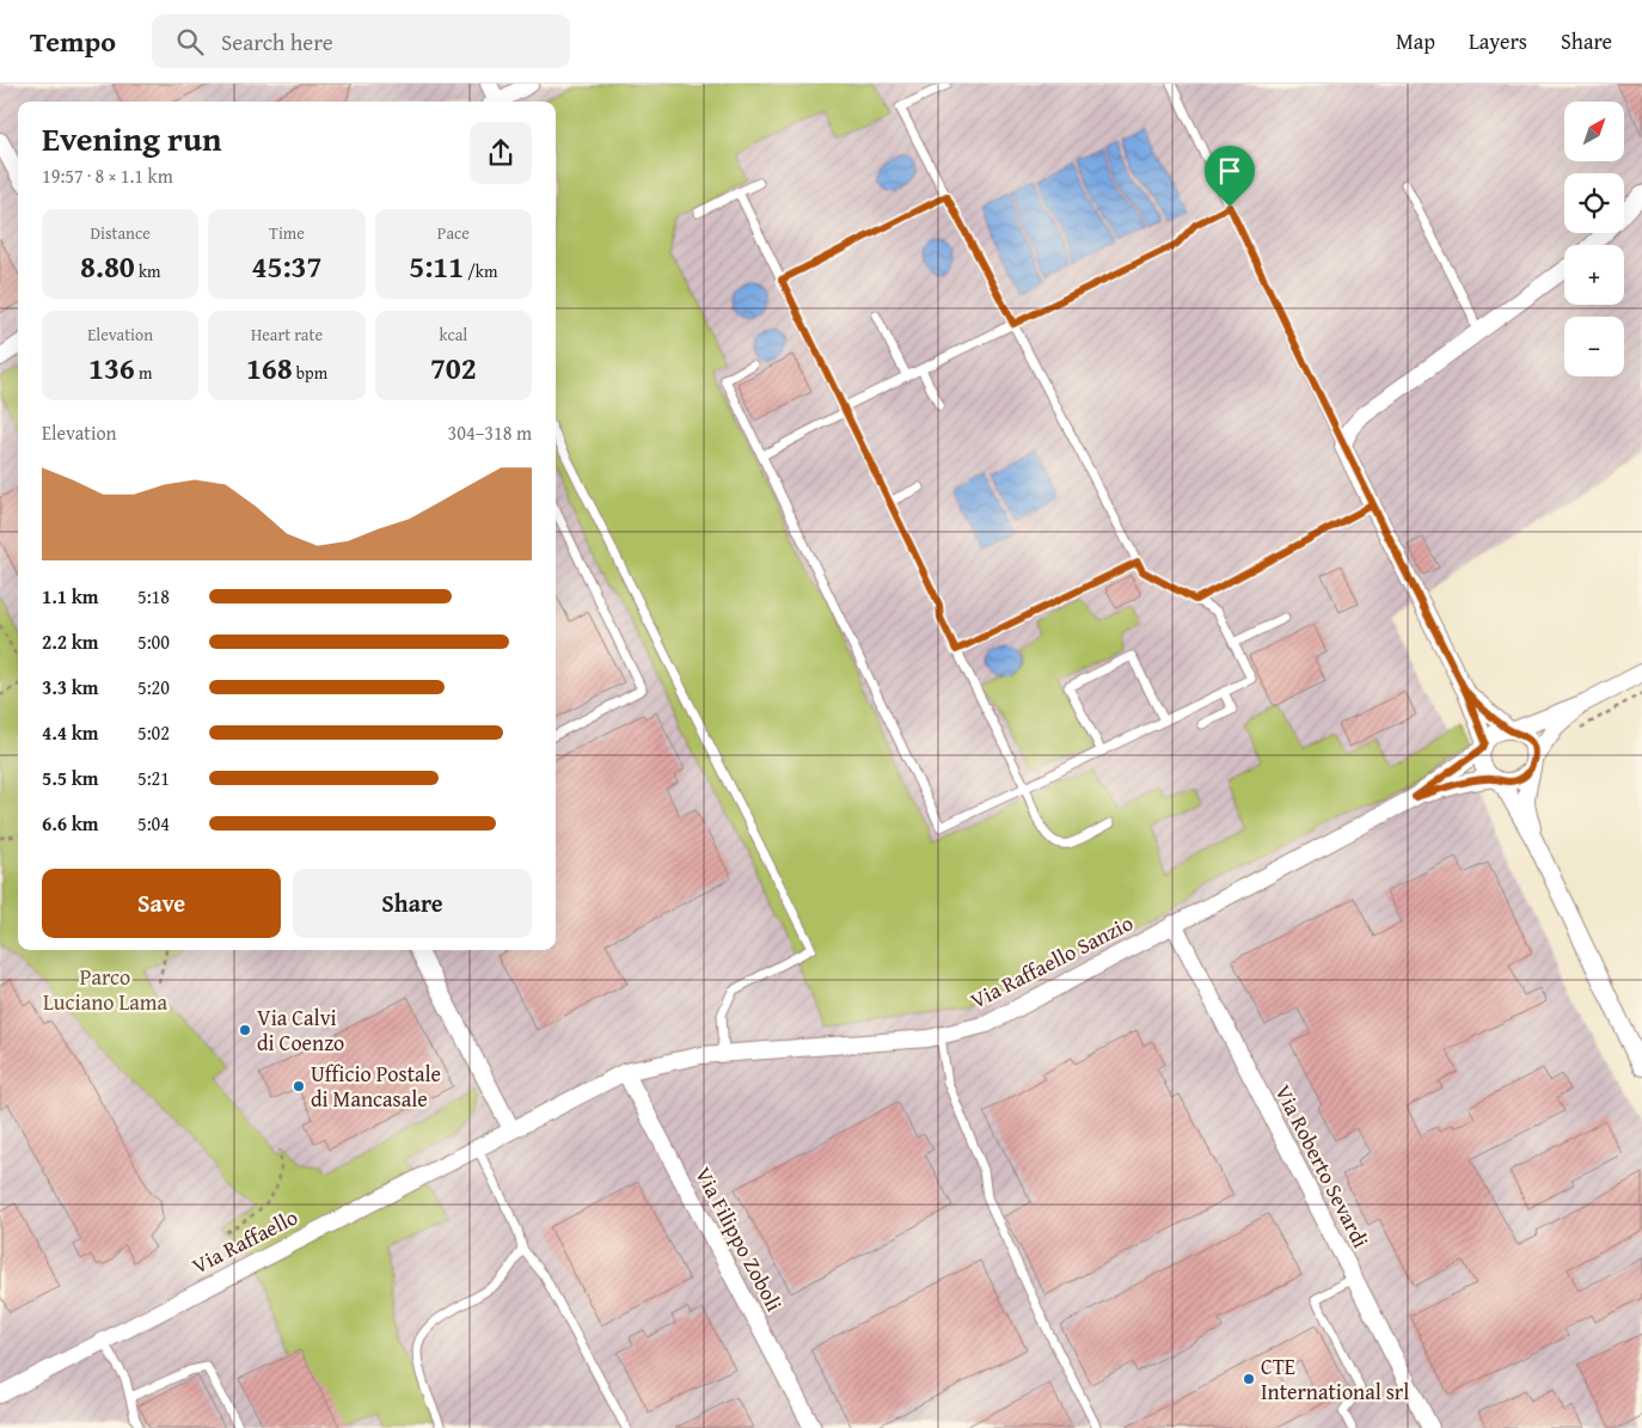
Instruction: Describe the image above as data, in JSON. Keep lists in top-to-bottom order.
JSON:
{
  "streets": {
    "street": [
      "Via Raffaello Sanzio",
      "Via Roberto Sevardi",
      "Via Filippo Zoboli",
      "Via Raffaello"
    ]
  },
  "crossings": [
    ["Via Raffaello Sanzio", "Via Roberto Sevardi"],
    ["Via Raffaello Sanzio", "Via Filippo Zoboli"],
    ["Via Raffaello Sanzio", "Via Raffaello"]
  ],
  "parks": ["Parco Luciano Lama"],
  "places": ["Via Calvi di Coenzo", "Ufficio Postale di Mancasale", "CTE International srl"],
  "north": "top right",
  "page": {
    "header": "Tempo",
    "search": "Search here",
    "nav": ["Map", "Layers", "Share"],
    "map_buttons": ["+", "−"],
    "heading": ["Evening run", "19:57 · 8 × 1.1 km"],
    "stats": [
      ["Distance", "8.80 km"],
      ["Time", "45:37"],
      ["Pace", "5:11 /km"],
      ["Elevation", "136 m"],
      ["Heart rate", "168 bpm"],
      ["kcal", "702"]
    ],
    "chart": ["Elevation", "304–318 m"],
    "list": [
      {
        "name": "1.1 km",
        "note": "5:18"
      },
      {
        "name": "2.2 km",
        "note": "5:00"
      },
      {
        "name": "3.3 km",
        "note": "5:20"
      },
      {
        "name": "4.4 km",
        "note": "5:02"
      },
      {
        "name": "5.5 km",
        "note": "5:21"
      },
      {
        "name": "6.6 km",
        "note": "5:04"
      }
    ],
    "buttons": ["Save", "Share"]
  }
}
